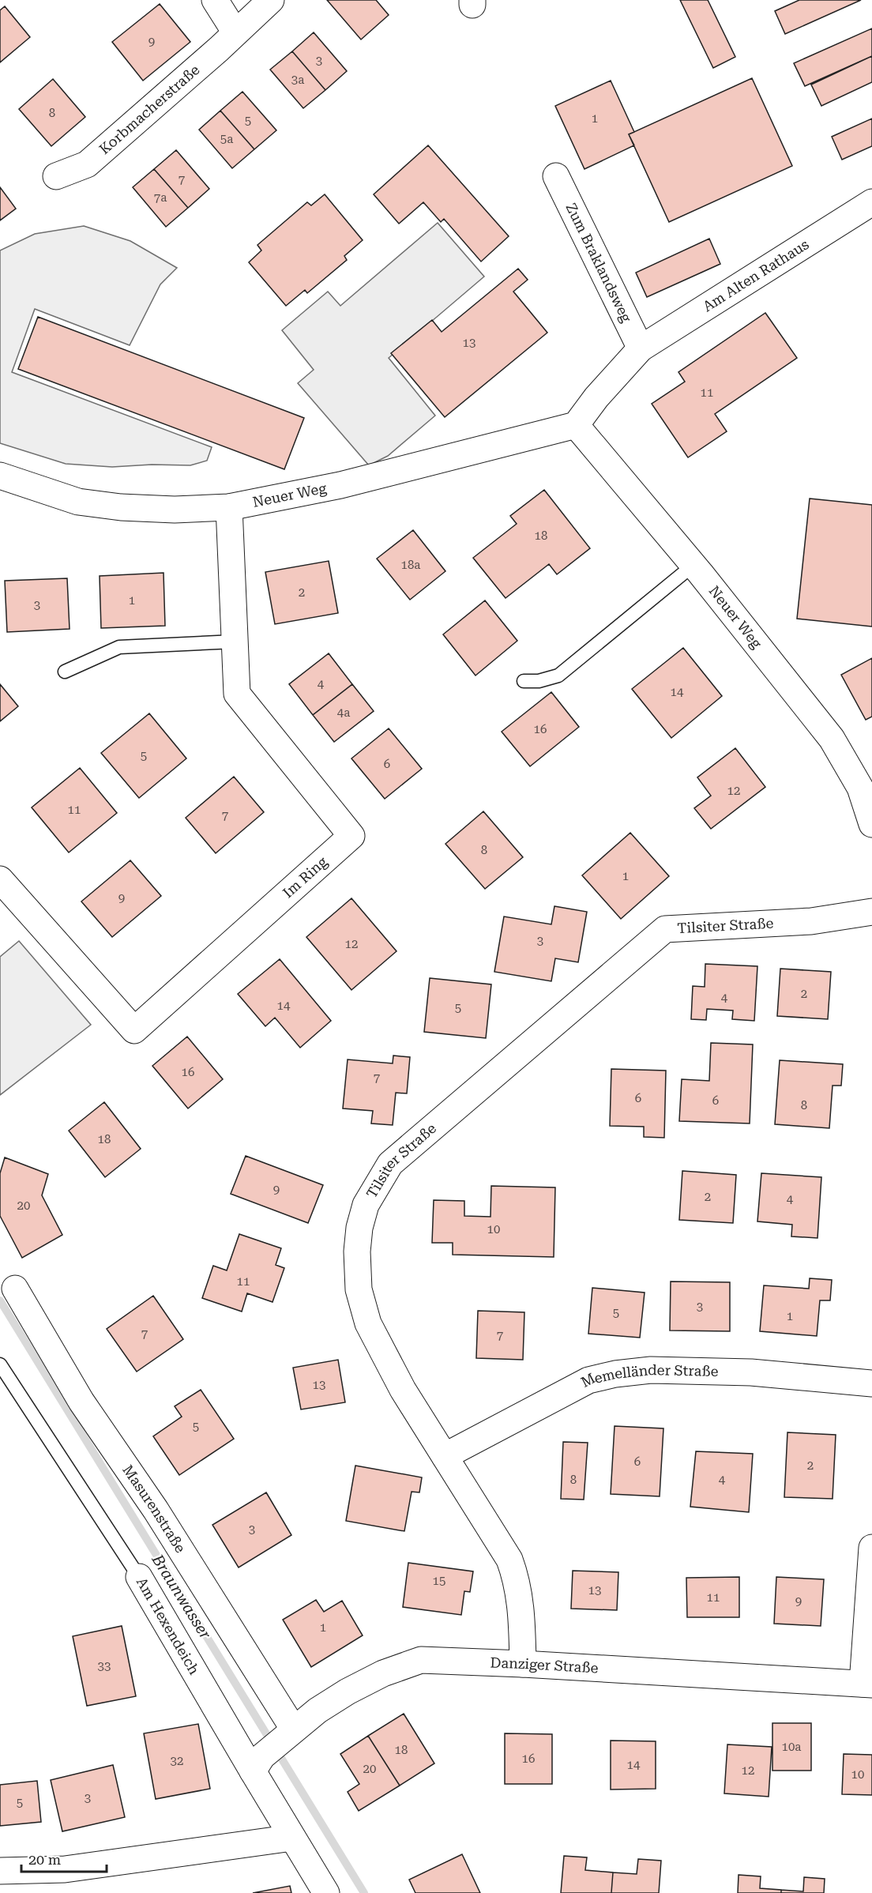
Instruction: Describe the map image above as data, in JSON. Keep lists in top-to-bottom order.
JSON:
{
  "streets": {
    "street": [
      "Korbmacherstraße",
      "Zum Braklandsweg",
      "Am Alten Rathaus",
      "Neuer Weg",
      "Im Ring",
      "Tilsiter Straße",
      "Memelländer Straße",
      "Masurenstraße",
      "Am Hexendeich",
      "Danziger Straße"
    ]
  },
  "crossings": [
    ["Zum Braklandsweg", "Am Alten Rathaus"],
    ["Neuer Weg", "Im Ring"],
    ["Tilsiter Straße", "Memelländer Straße"],
    ["Tilsiter Straße", "Danziger Straße"],
    ["Masurenstraße", "Danziger Straße"],
    ["Am Hexendeich", "Danziger Straße"]
  ],
  "water": ["Braunwasser"],
  "house_numbers": [
    "9",
    "3",
    "3a",
    "8",
    "1",
    "5",
    "5a",
    "7",
    "7a",
    "13",
    "11",
    "18",
    "18a",
    "2",
    "1",
    "3",
    "4",
    "14",
    "4a",
    "16",
    "5",
    "6",
    "12",
    "11",
    "7",
    "8",
    "1",
    "9",
    "3",
    "12",
    "2",
    "4",
    "14",
    "5",
    "16",
    "7",
    "6",
    "6",
    "8",
    "18",
    "9",
    "2",
    "4",
    "20",
    "10",
    "11",
    "3",
    "5",
    "1",
    "7",
    "7",
    "13",
    "5",
    "6",
    "2",
    "8",
    "4",
    "3",
    "15",
    "13",
    "11",
    "9",
    "1",
    "33",
    "10a",
    "18",
    "16",
    "32",
    "14",
    "20",
    "12",
    "10",
    "3",
    "5"
  ],
  "scale_bar": "20 m"
}
